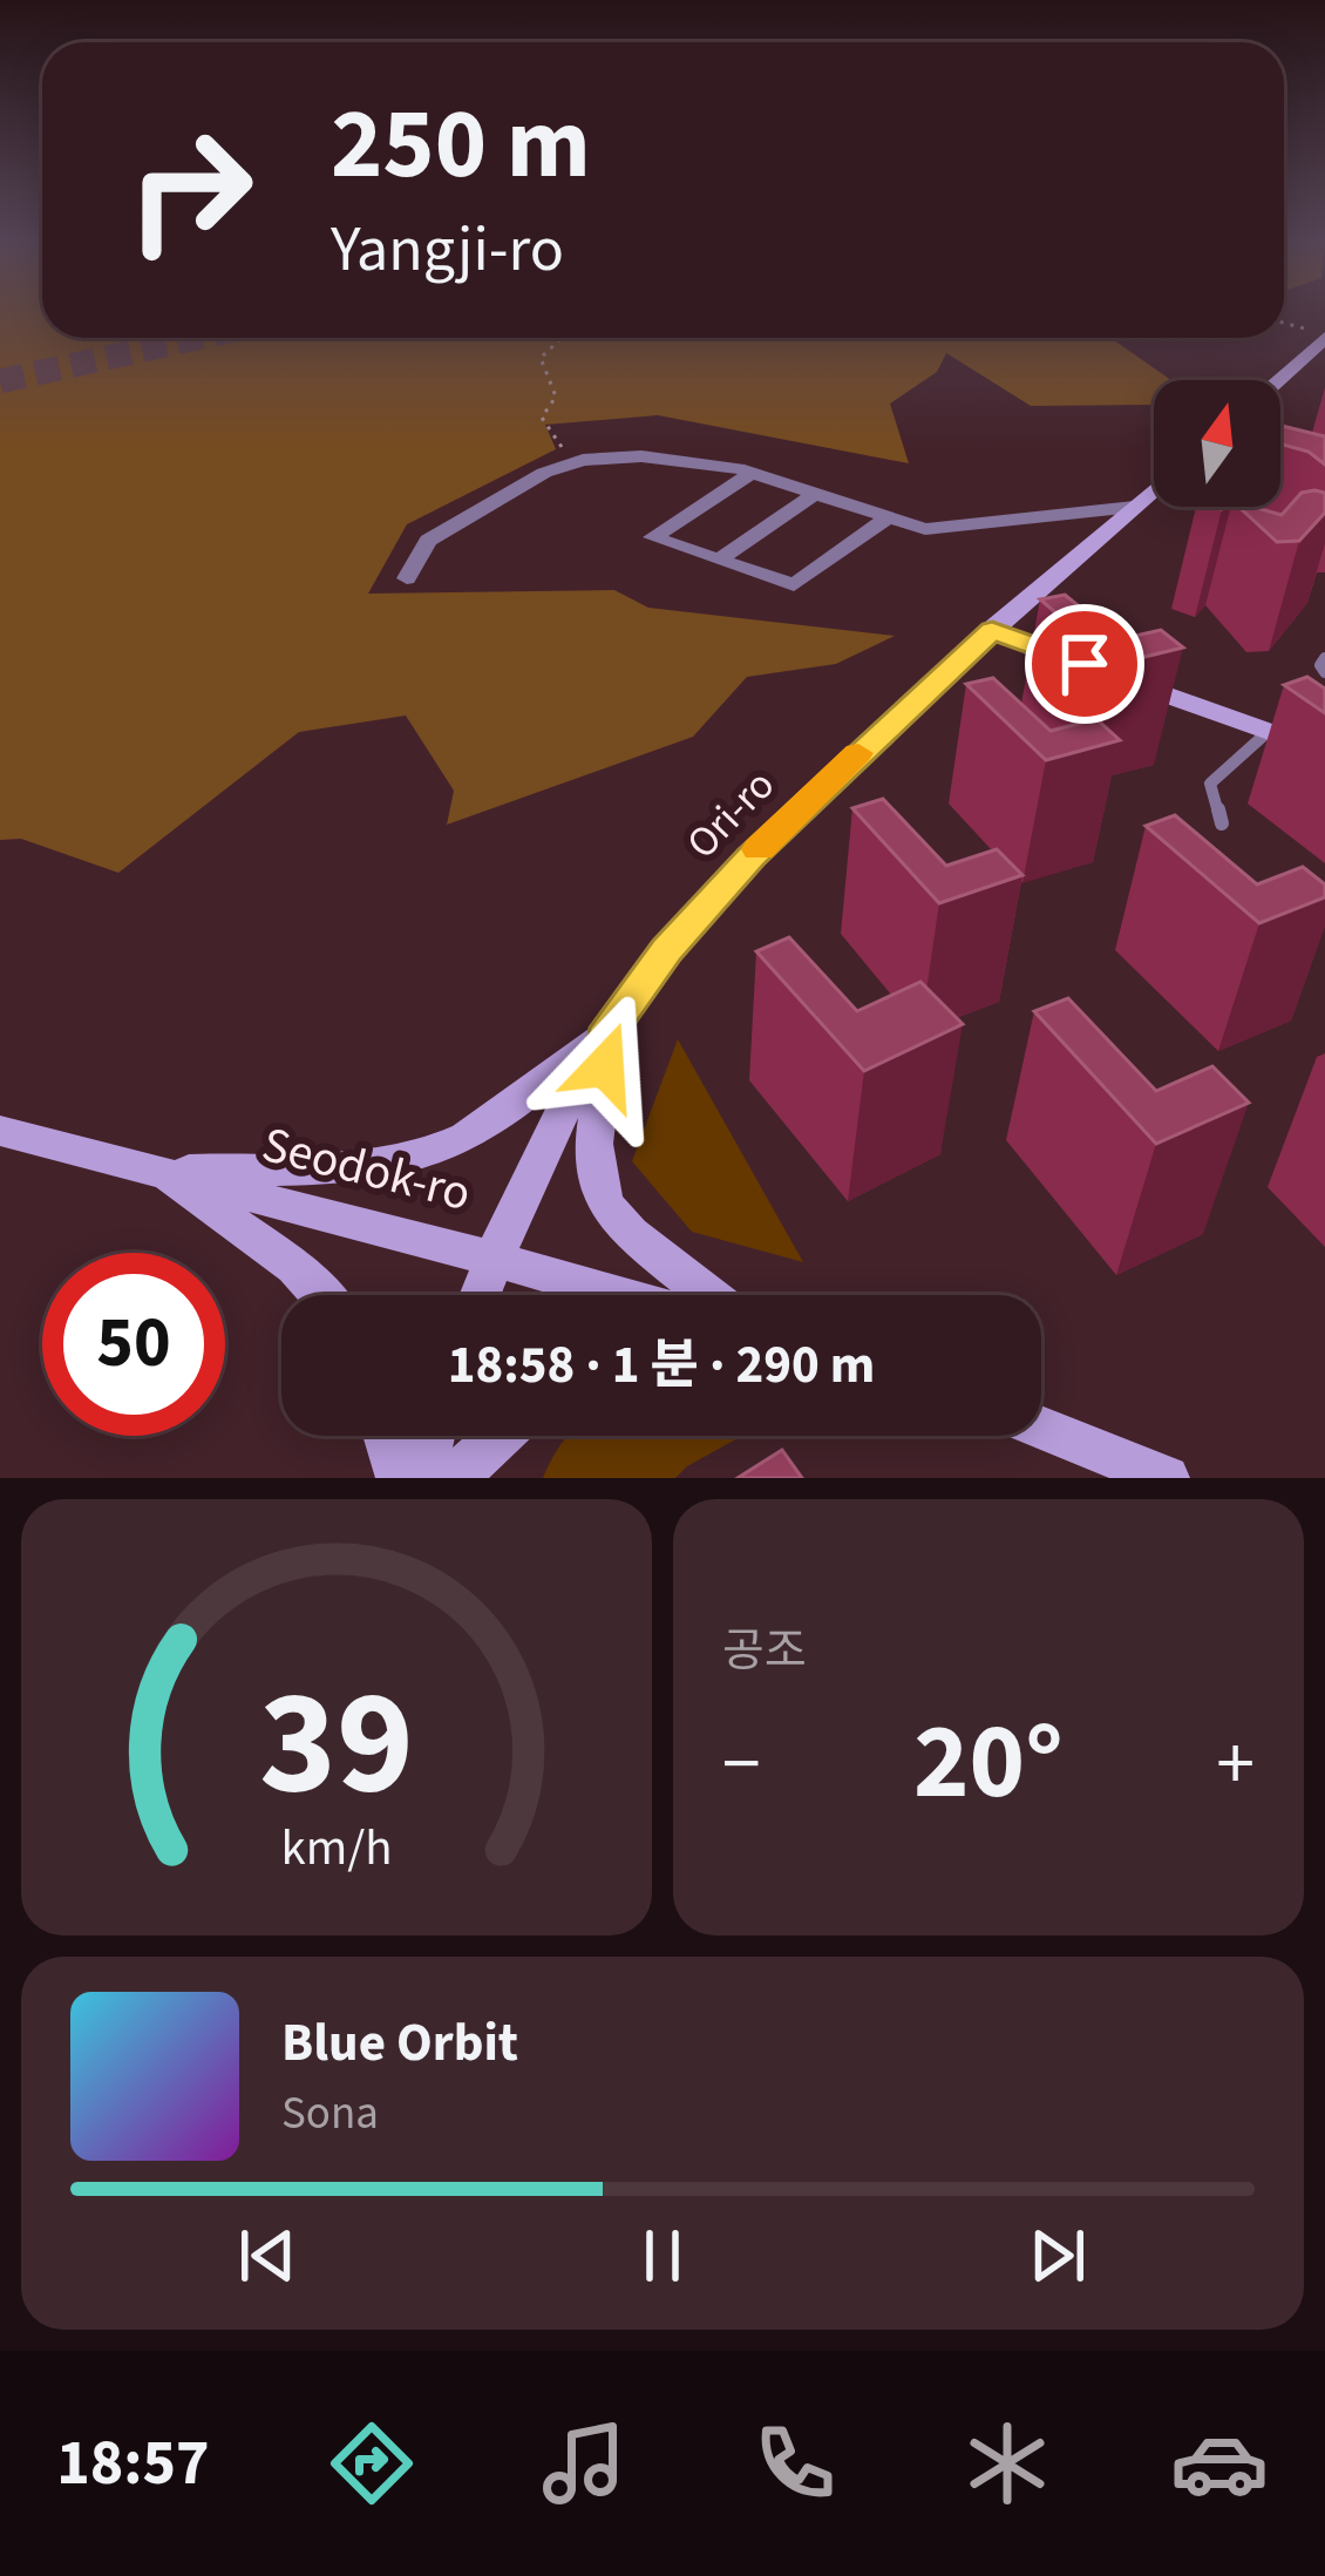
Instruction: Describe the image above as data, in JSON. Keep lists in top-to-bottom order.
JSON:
{
  "streets": {
    "main road": ["Ori-ro", "Seodok-ro"]
  },
  "crossings": [
    ["Ori-ro", "Seodok-ro"]
  ],
  "north": "top",
  "page": {
    "turn": ["250 m", "Yangji-ro"],
    "limit": "50",
    "trip": "18:58 · 1 분 · 290 m",
    "tile": "공조",
    "heat": ["−", "20°", "+"],
    "song": ["Blue Orbit", "Sona"],
    "tabs": "18:57",
    "gauge": ["39", "km/h"]
  }
}
